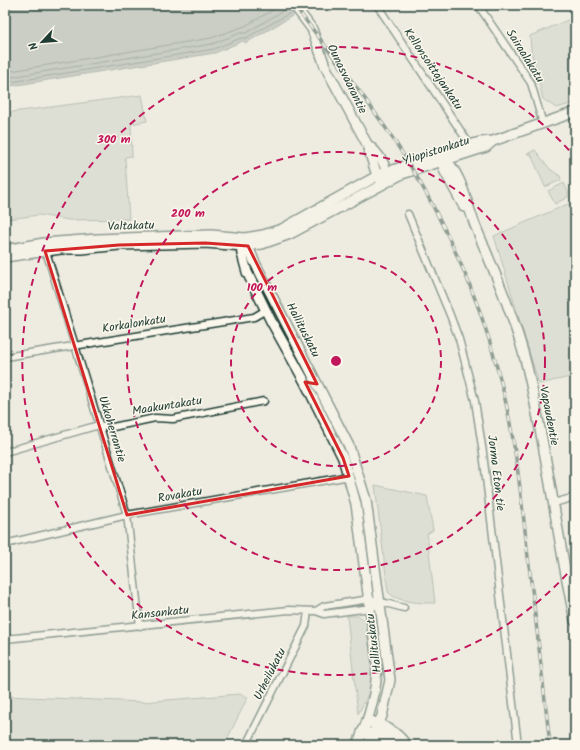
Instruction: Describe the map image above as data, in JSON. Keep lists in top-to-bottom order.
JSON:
{
  "streets": {
    "street": [
      "Sairaalakatu",
      "Kellonsoittajankatu",
      "Ounasvaarantie",
      "Yliopistonkatu",
      "Valtakatu",
      "Korkalonkatu",
      "Hallituskatu",
      "Maakuntakatu",
      "Vapaudentie",
      "Ukkoherrantie",
      "Jorma Eton tie",
      "Rovakatu",
      "Kansankatu",
      "Urheilukatu"
    ]
  },
  "crossings": [
    ["Sairaalakatu", "Yliopistonkatu"],
    ["Kellonsoittajankatu", "Yliopistonkatu"],
    ["Ounasvaarantie", "Yliopistonkatu"],
    ["Ounasvaarantie", "Valtakatu"],
    ["Yliopistonkatu", "Valtakatu"],
    ["Yliopistonkatu", "Vapaudentie"],
    ["Valtakatu", "Hallituskatu"],
    ["Valtakatu", "Ukkoherrantie"],
    ["Korkalonkatu", "Hallituskatu"],
    ["Korkalonkatu", "Ukkoherrantie"],
    ["Hallituskatu", "Rovakatu"],
    ["Hallituskatu", "Kansankatu"],
    ["Maakuntakatu", "Ukkoherrantie"],
    ["Ukkoherrantie", "Rovakatu"],
    ["Ukkoherrantie", "Kansankatu"],
    ["Kansankatu", "Urheilukatu"]
  ],
  "north": "bottom left",
  "rings": ["300 m", "200 m", "100 m"]
}
